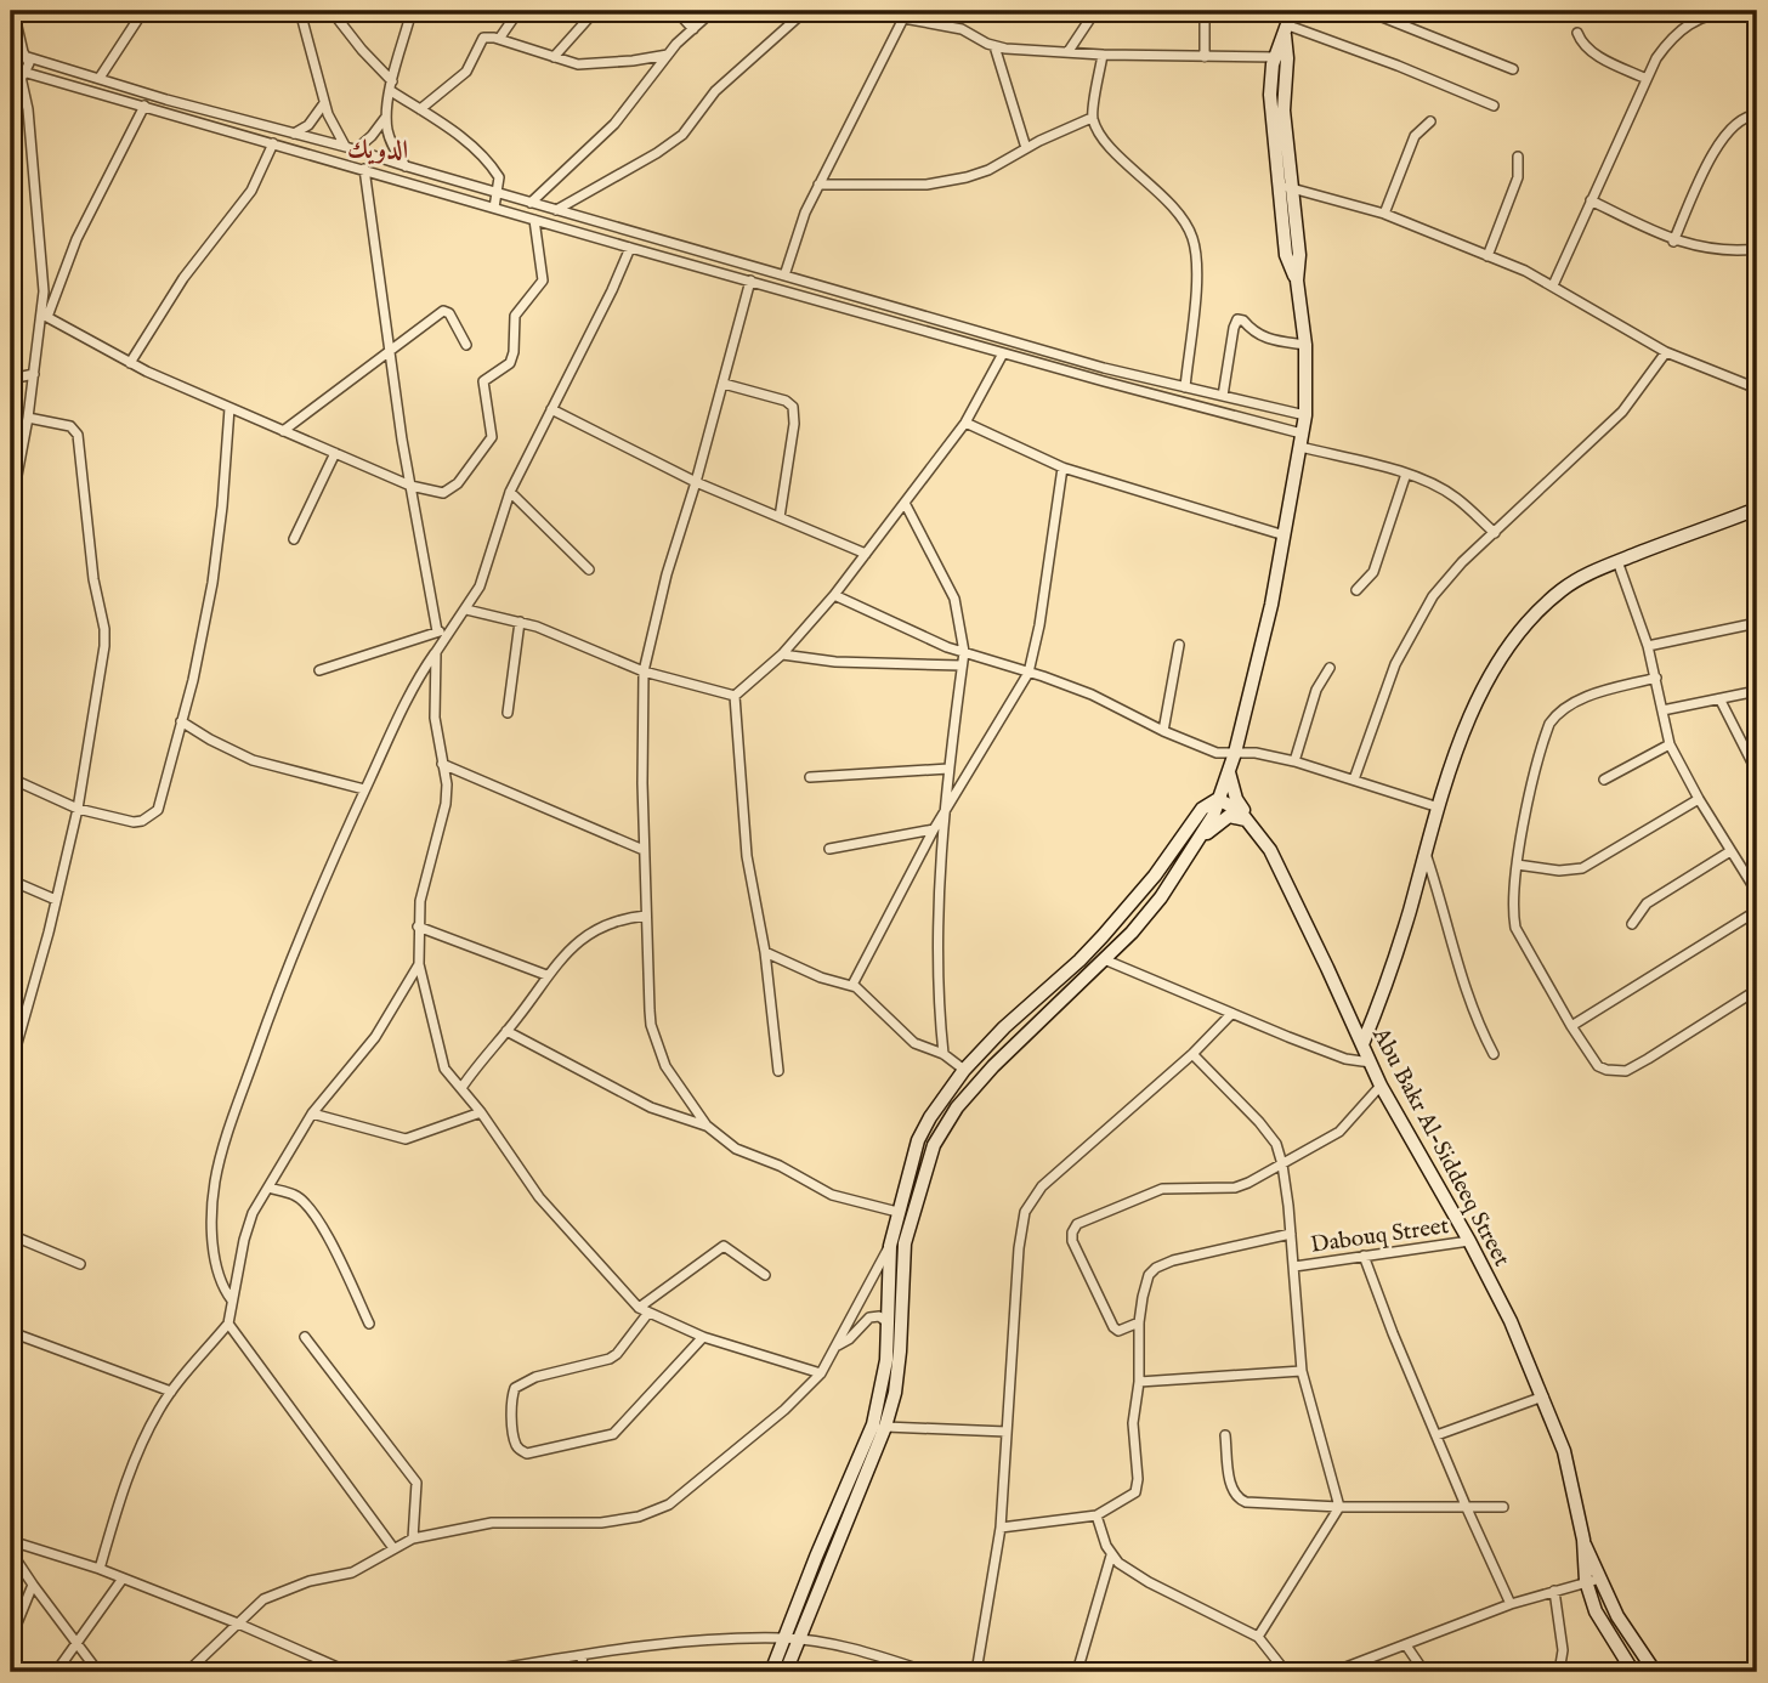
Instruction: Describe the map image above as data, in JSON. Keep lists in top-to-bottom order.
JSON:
{
  "streets": {
    "street": ["Abu Bakr Al-Siddeeq Street", "Dabouq Street"]
  },
  "crossings": [
    ["Abu Bakr Al-Siddeeq Street", "Dabouq Street"]
  ],
  "districts": ["الدويك"]
}
